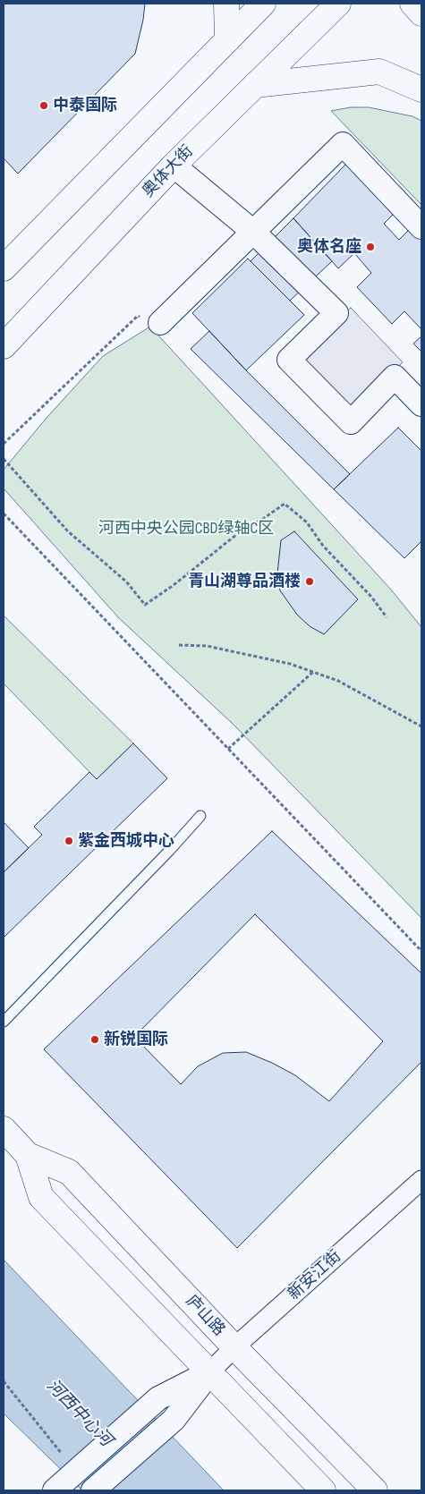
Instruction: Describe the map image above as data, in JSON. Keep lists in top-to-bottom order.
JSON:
{
  "streets": {
    "main road": ["奥体大街", "庐山路"],
    "street": ["新安江街"]
  },
  "crossings": [
    ["新安江街", "庐山路"]
  ],
  "water": ["河西中心河"],
  "parks": ["河西中央公园CBD绿轴C区"],
  "places": [
    "中泰国际",
    "奥体名座",
    "青山湖尊品酒楼",
    "紫金西城中心",
    "新锐国际"
  ]
}
